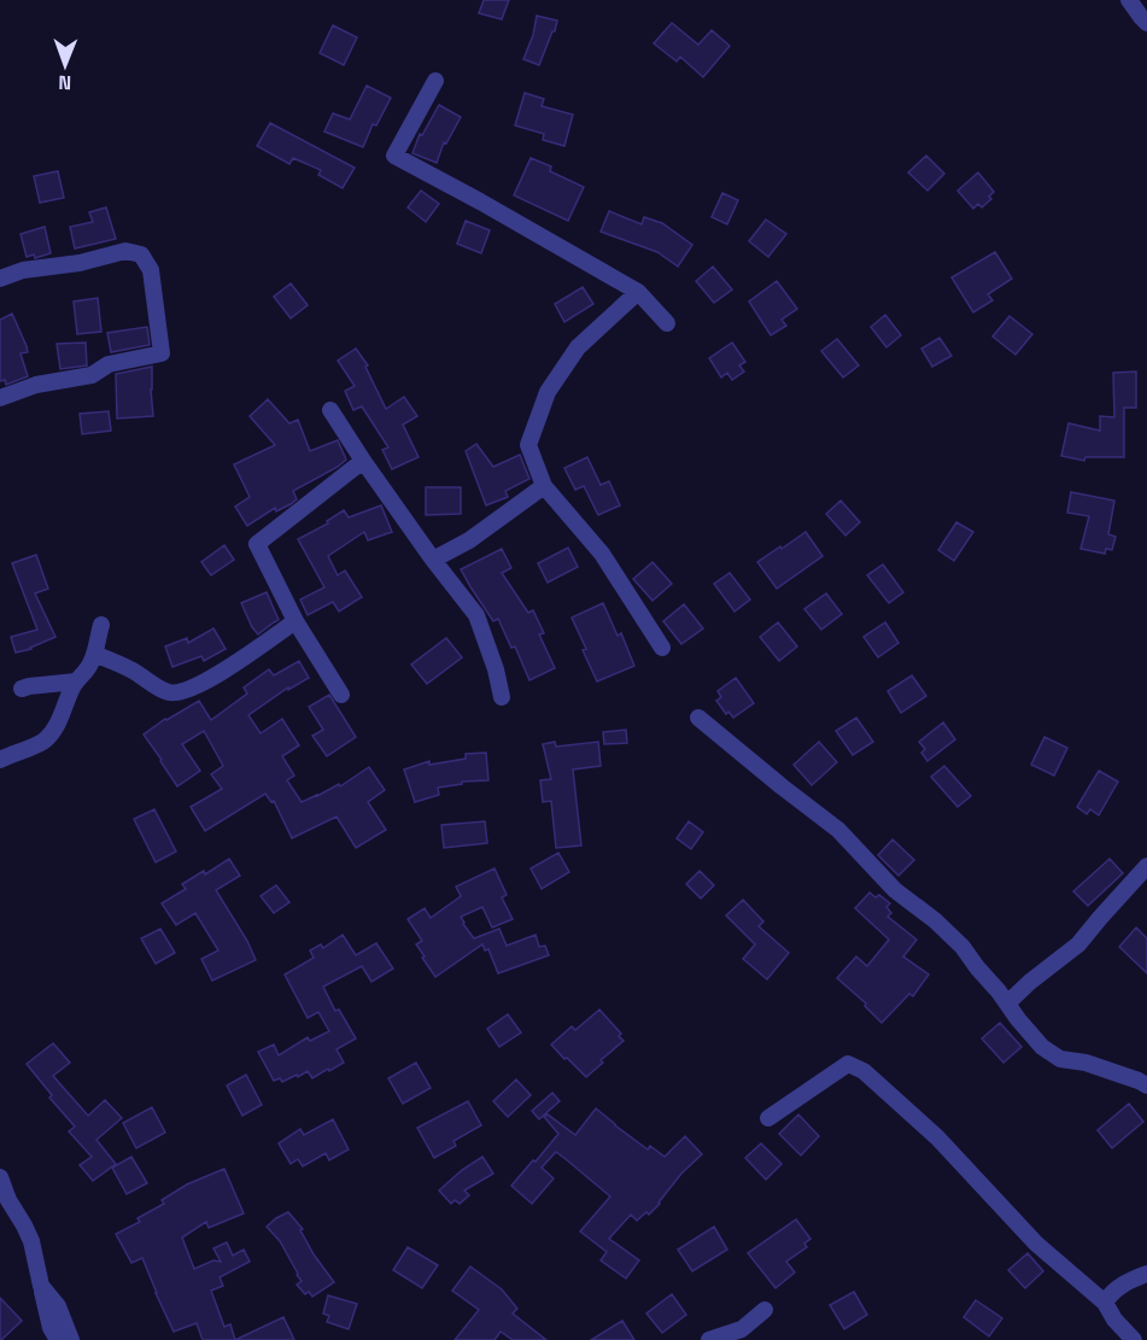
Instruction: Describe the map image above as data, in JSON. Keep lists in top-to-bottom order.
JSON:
{
  "north": "bottom"
}
